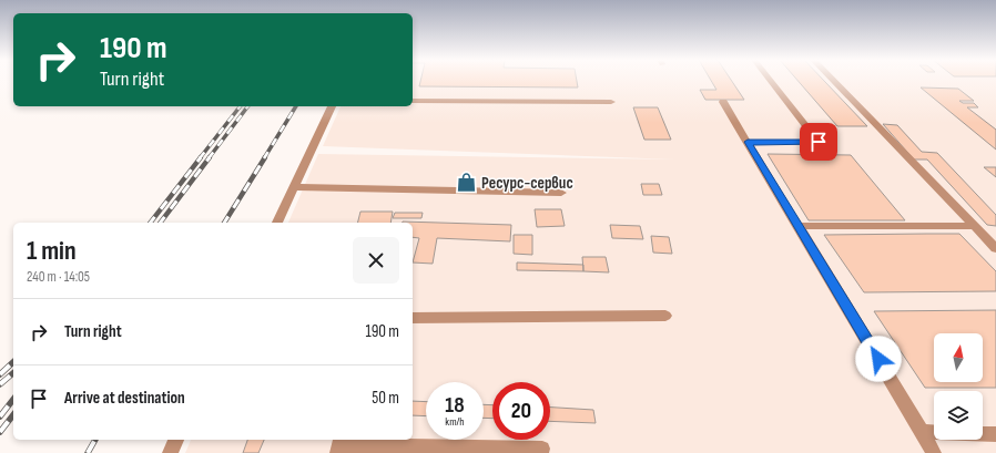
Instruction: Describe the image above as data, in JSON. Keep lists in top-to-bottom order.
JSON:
{
  "places": {
    "shop": ["Ресурс-сервис"]
  },
  "north": "top",
  "page": {
    "turn": ["190 m", "Turn right"],
    "heading": ["1 min", "240 m · 14:05"],
    "list": [
      {
        "name": "Turn right",
        "value": "190 m"
      },
      {
        "name": "Arrive at destination",
        "value": "50 m"
      }
    ],
    "speed": "18 km/h",
    "limit": "20"
  }
}
